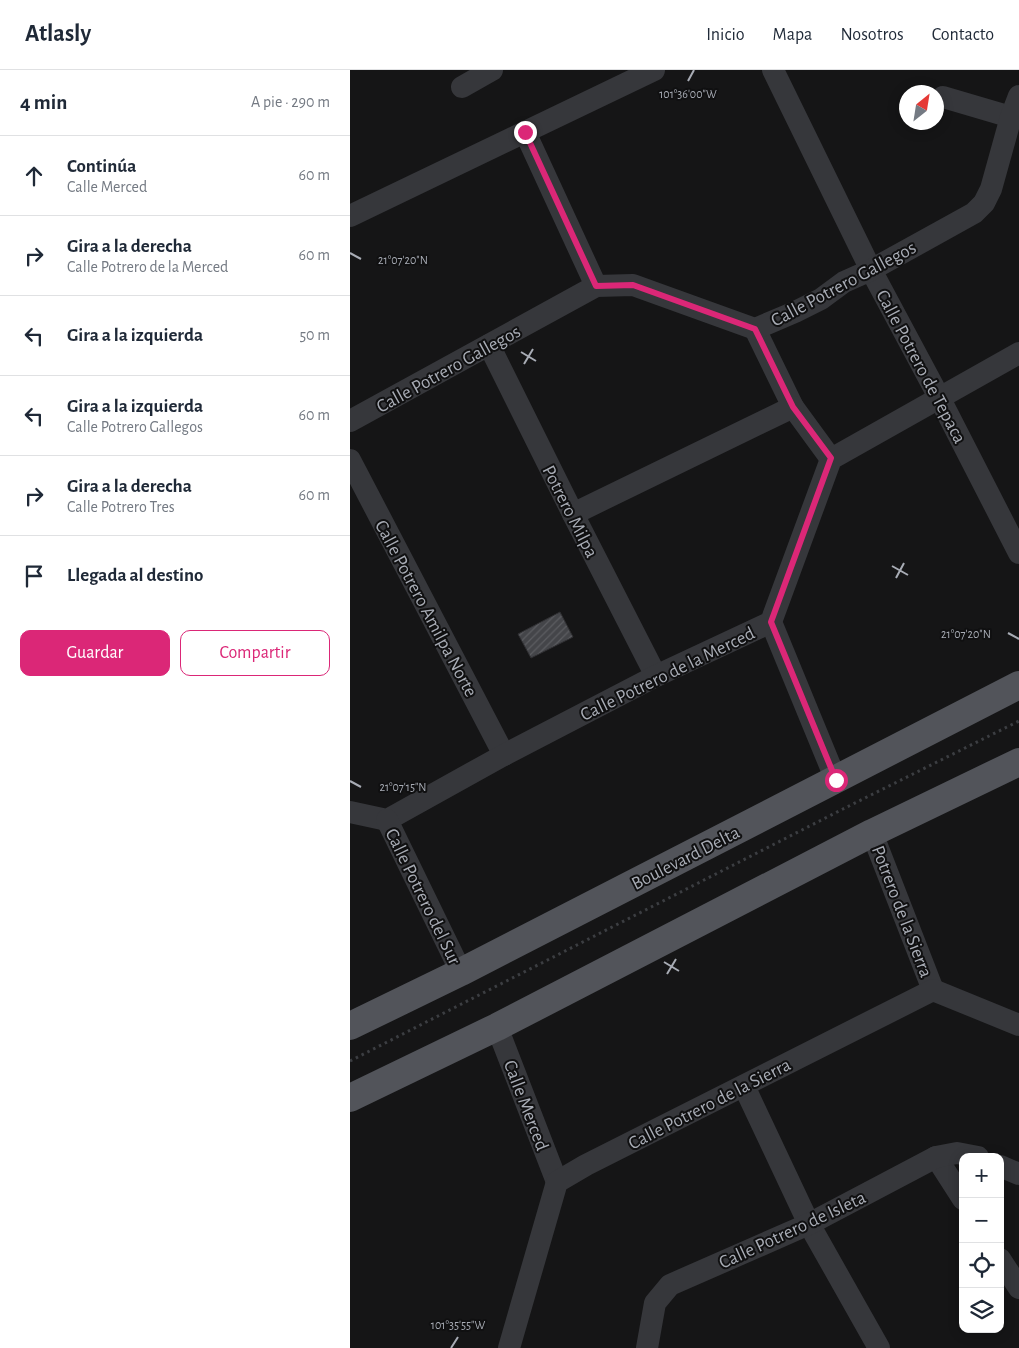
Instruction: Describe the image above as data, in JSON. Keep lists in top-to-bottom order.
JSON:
{
  "streets": {
    "main road": ["Boulevard Delta"],
    "street": [
      "Calle Potrero Gallegos",
      "Calle Potrero de Tepaca",
      "Potrero Milpa",
      "Calle Potrero Amilpa Norte",
      "Calle Potrero de la Merced",
      "Calle Potrero del Sur",
      "Potrero de la Sierra",
      "Calle Potrero de la Sierra",
      "Calle Merced",
      "Calle Potrero de Isleta"
    ]
  },
  "crossings": [
    ["Calle Potrero Gallegos", "Calle Potrero de Tepaca"],
    ["Calle Potrero Gallegos", "Potrero Milpa"],
    ["Potrero Milpa", "Calle Potrero de la Merced"],
    ["Calle Potrero Amilpa Norte", "Calle Potrero de la Merced"],
    ["Calle Potrero de la Merced", "Calle Potrero del Sur"],
    ["Boulevard Delta", "Calle Potrero del Sur"],
    ["Potrero de la Sierra", "Calle Potrero de la Sierra"],
    ["Calle Potrero de la Sierra", "Calle Merced"]
  ],
  "north": "top right",
  "page": {
    "header": "Atlasly",
    "nav": [
      "Inicio",
      "Mapa",
      "Nosotros",
      "Contacto"
    ],
    "heading": ["4 min", "A pie · 290 m"],
    "list": [
      ["Continúa", "Calle Merced", "60 m"],
      ["Gira a la derecha", "Calle Potrero de la Merced", "60 m"],
      ["Gira a la izquierda", "50 m"],
      ["Gira a la izquierda", "Calle Potrero Gallegos", "60 m"],
      ["Gira a la derecha", "Calle Potrero Tres", "60 m"],
      "Llegada al destino"
    ],
    "buttons": ["Guardar", "Compartir"],
    "map_buttons": ["+", "−"]
  },
  "coordinates": [
    "101°36'00\"W",
    "21°07'20\"N",
    "21°07'15\"N",
    "101°35'55\"W"
  ]
}
